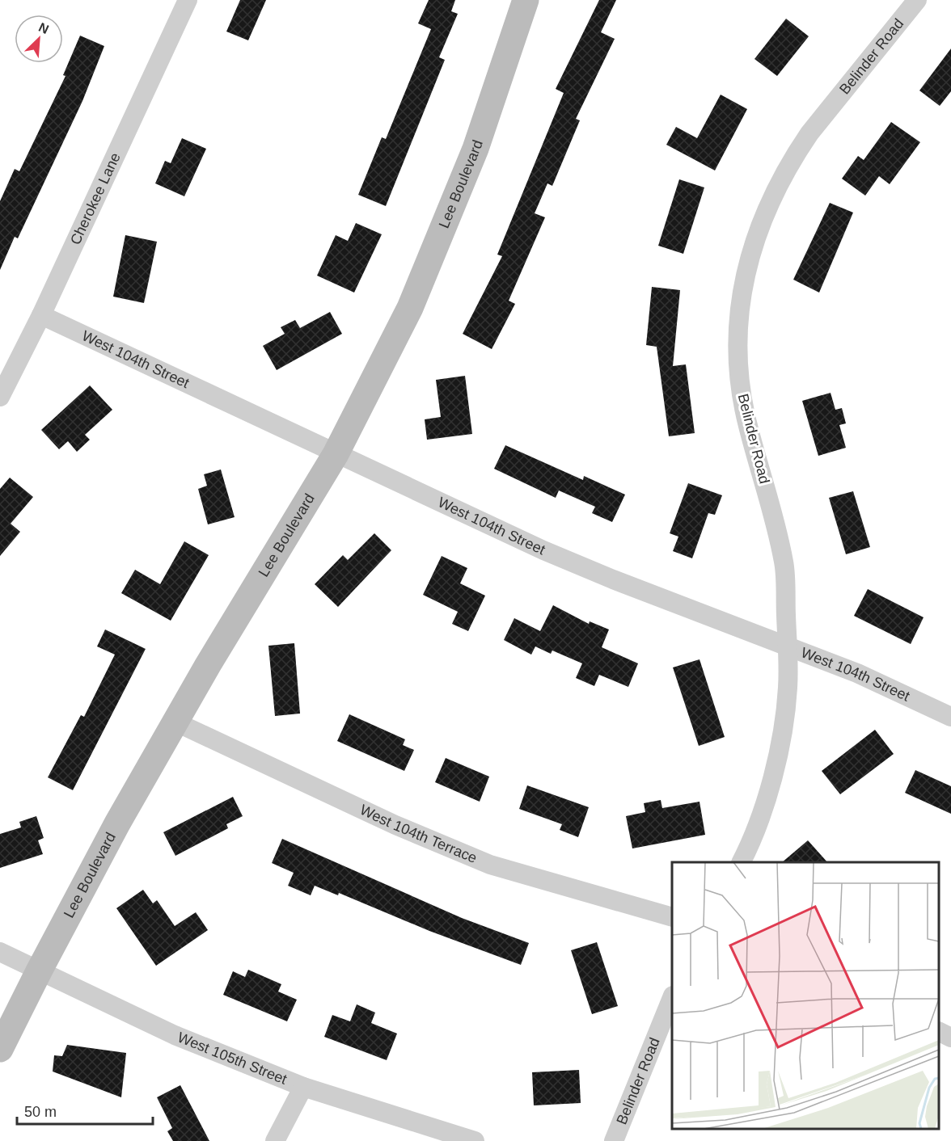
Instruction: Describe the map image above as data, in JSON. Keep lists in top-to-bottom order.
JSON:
{
  "streets": {
    "street": [
      "Belinder Road",
      "Lee Boulevard",
      "Cherokee Lane",
      "West 104th Street",
      "West 104th Terrace",
      "West 105th Street"
    ]
  },
  "crossings": [
    ["Belinder Road", "West 104th Street"],
    ["Lee Boulevard", "West 104th Street"],
    ["Lee Boulevard", "West 104th Terrace"],
    ["Lee Boulevard", "West 105th Street"],
    ["Cherokee Lane", "West 104th Street"]
  ],
  "scale_bar": "50 m",
  "north": "top right"
}
